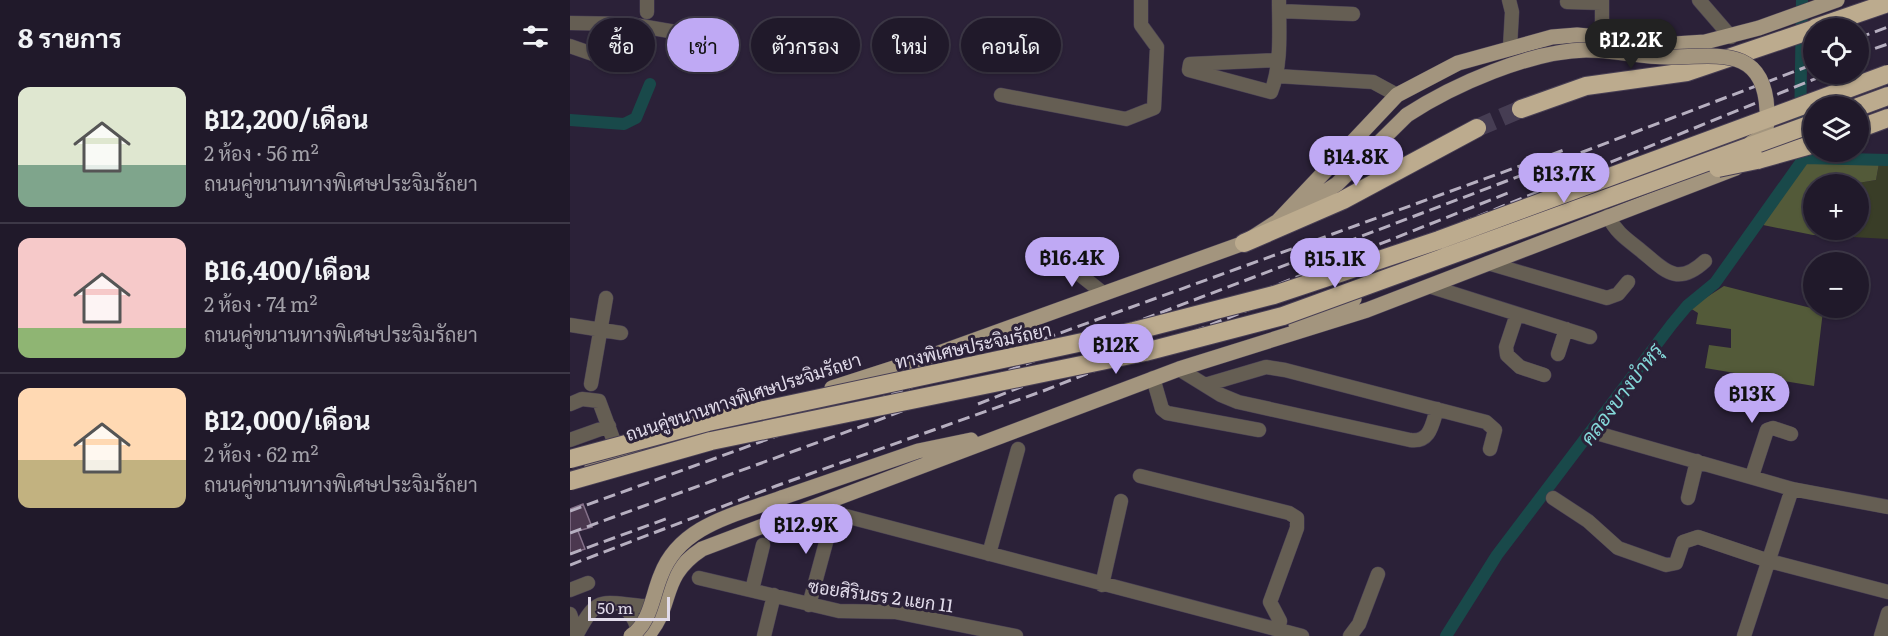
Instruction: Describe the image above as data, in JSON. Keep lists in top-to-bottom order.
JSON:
{
  "streets": {
    "highway": ["ทางพิเศษประจิมรัถยา"],
    "main road": ["ถนนคู่ขนานทางพิเศษประจิมรัถยา"],
    "street": ["ซอยสิรินธร 2 แยก 11"]
  },
  "water": ["คลองบางบำหรุ"],
  "scale_bar": "50 m",
  "page": {
    "heading": "8 รายการ",
    "map_buttons": ["+", "−"],
    "chip": [
      "ซื้อ",
      "เช่า",
      "ตัวกรอง",
      "ใหม่",
      "คอนโด"
    ],
    "price": [
      "฿12.2K",
      "฿14.8K",
      "฿13.7K",
      "฿16.4K",
      "฿15.1K",
      "฿12K",
      "฿13K",
      "฿12.9K"
    ],
    "list": [
      {
        "name": "฿12,200/เดือน",
        "note": "2 ห้อง · 56 m² · ถนนคู่ขนานทางพิเศษประจิมรัถยา"
      },
      {
        "name": "฿16,400/เดือน",
        "note": "2 ห้อง · 74 m² · ถนนคู่ขนานทางพิเศษประจิมรัถยา"
      },
      {
        "name": "฿12,000/เดือน",
        "note": "2 ห้อง · 62 m² · ถนนคู่ขนานทางพิเศษประจิมรัถยา"
      }
    ],
    "scale": "50 m"
  }
}
